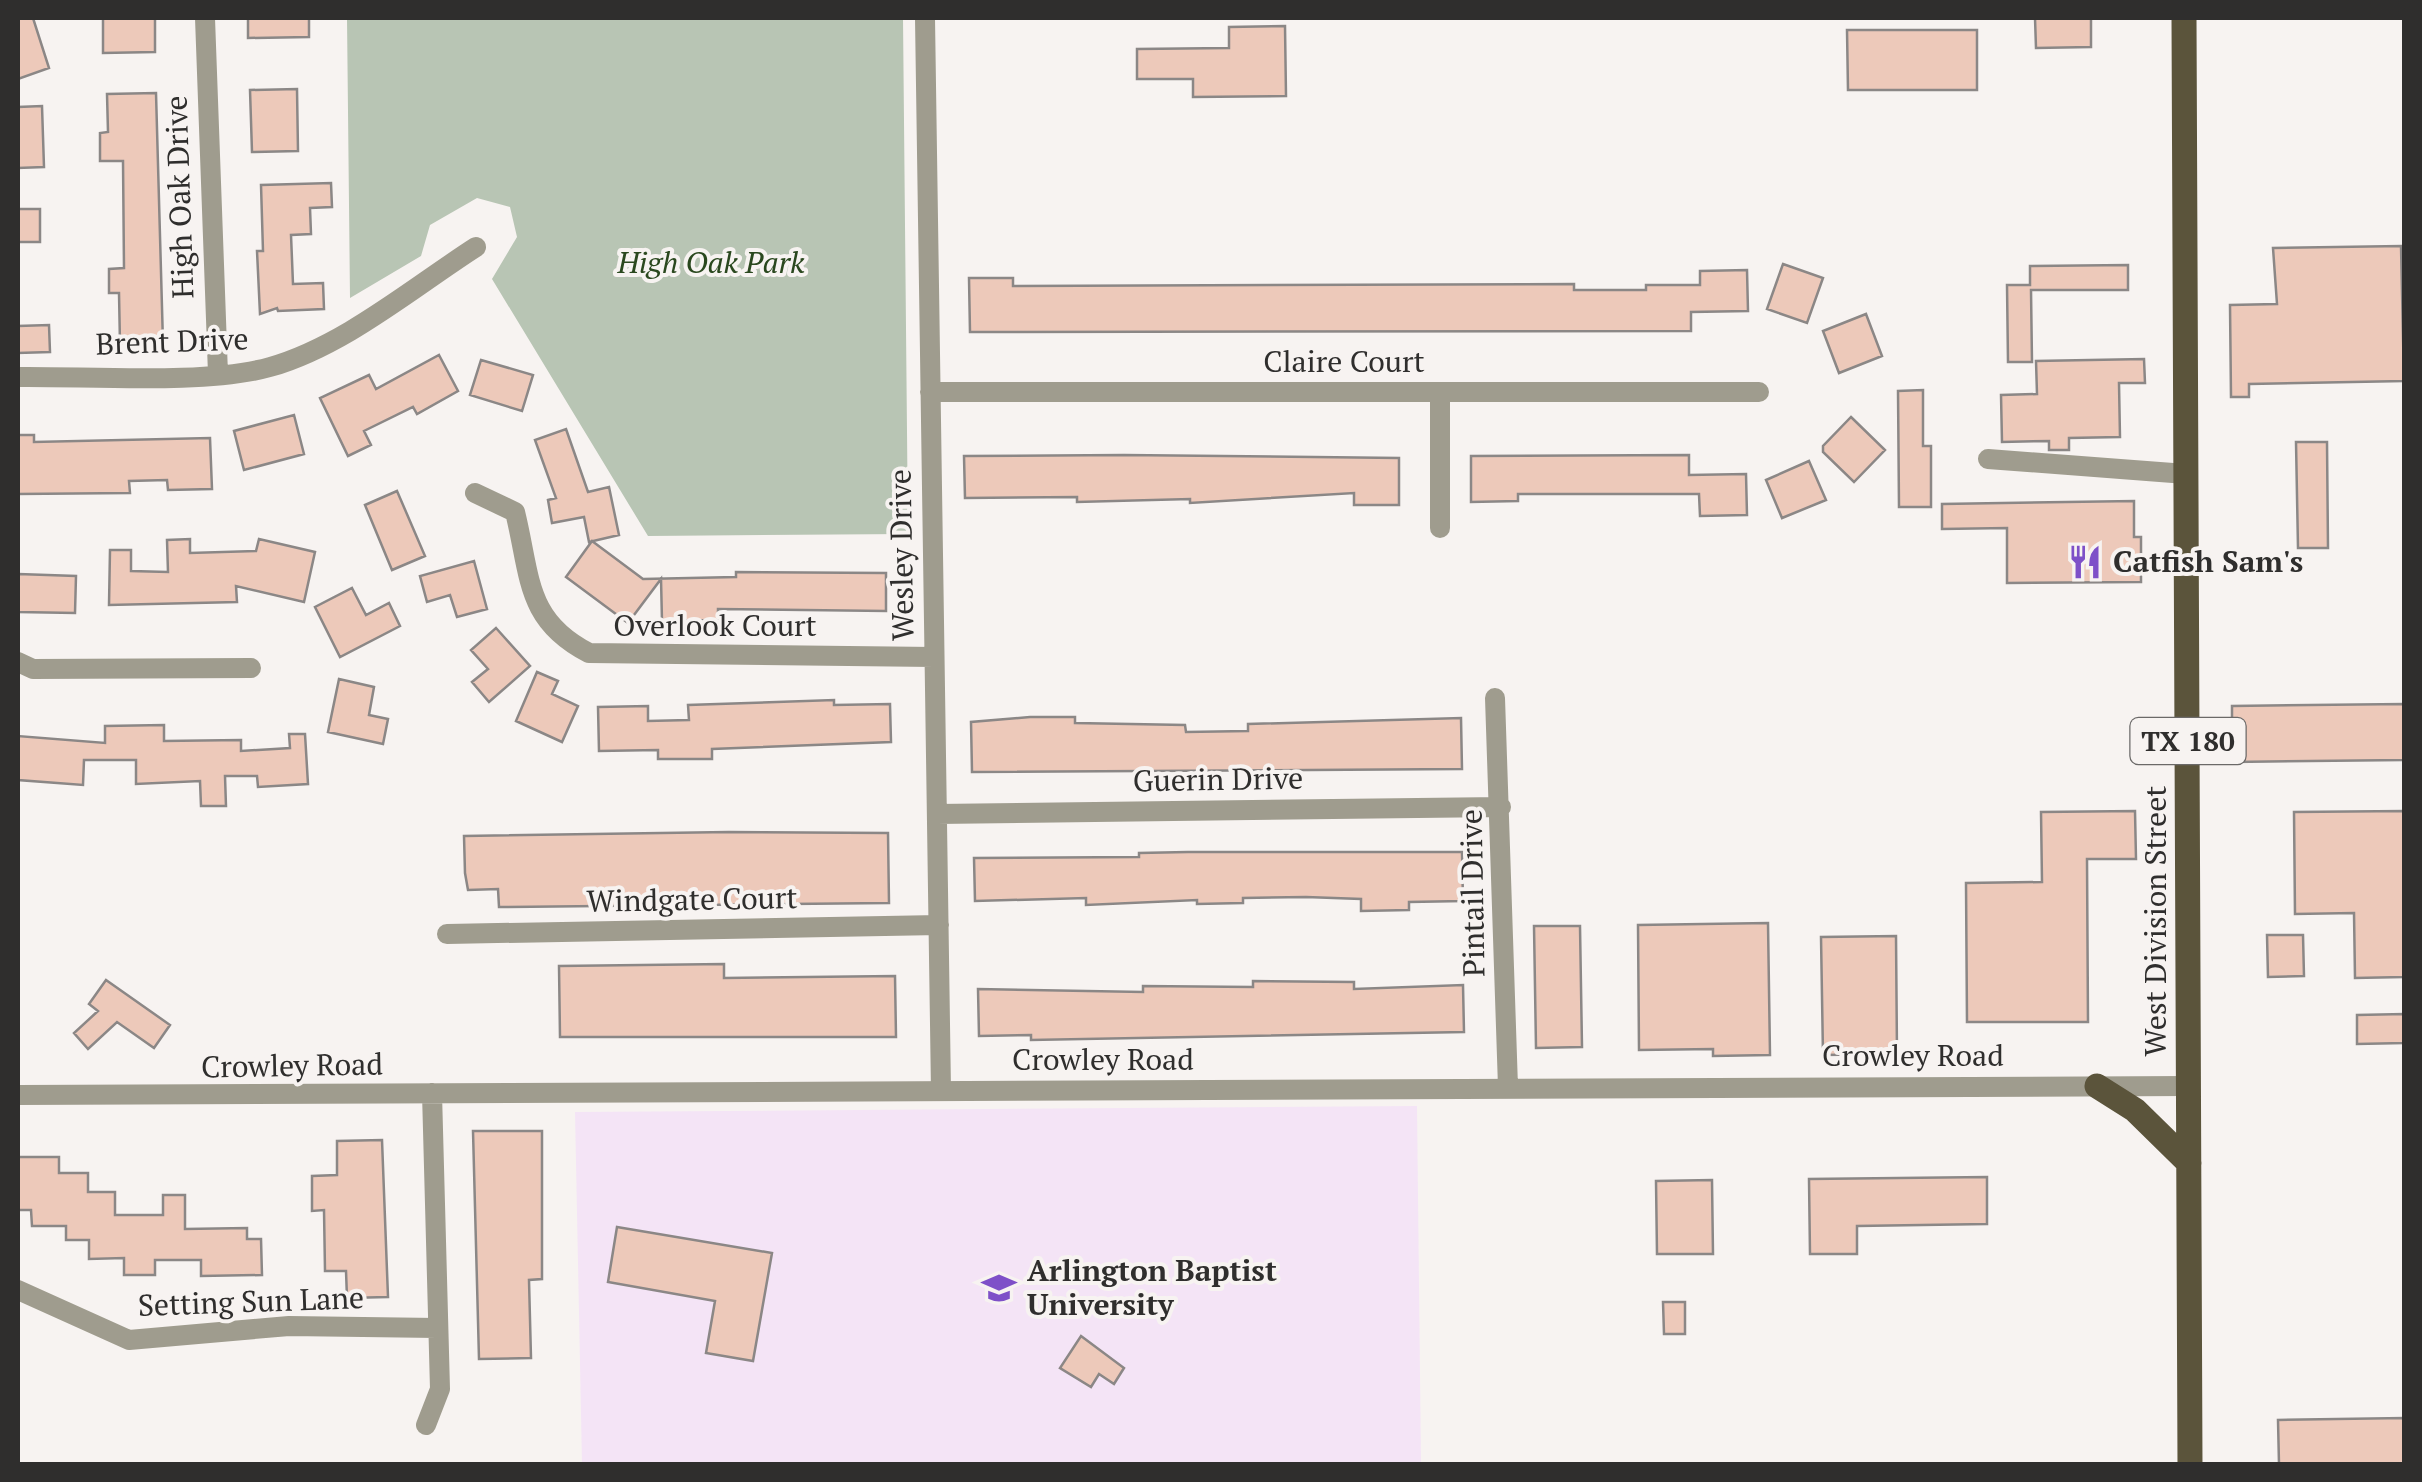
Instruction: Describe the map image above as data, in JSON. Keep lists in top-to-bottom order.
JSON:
{
  "streets": {
    "main road": ["TX 180", "West Division Street"],
    "street": [
      "High Oak Drive",
      "Brent Drive",
      "Claire Court",
      "Wesley Drive",
      "Overlook Court",
      "Guerin Drive",
      "Pintail Drive",
      "Windgate Court",
      "Crowley Road",
      "Setting Sun Lane"
    ]
  },
  "crossings": [
    ["High Oak Drive", "Brent Drive"],
    ["Claire Court", "Wesley Drive"],
    ["Wesley Drive", "Overlook Court"],
    ["Wesley Drive", "Guerin Drive"],
    ["Wesley Drive", "Windgate Court"],
    ["Wesley Drive", "Crowley Road"],
    ["Guerin Drive", "Pintail Drive"],
    ["Pintail Drive", "Crowley Road"],
    ["West Division Street", "Crowley Road"]
  ],
  "parks": ["High Oak Park"],
  "places": {
    "restaurant": ["Catfish Sam's"],
    "school or university": ["Arlington Baptist University"]
  }
}
